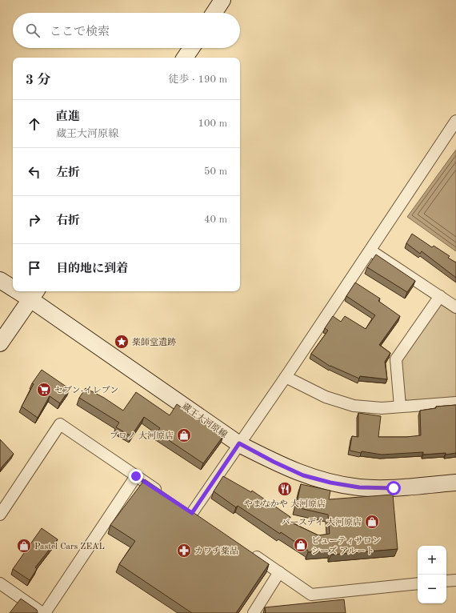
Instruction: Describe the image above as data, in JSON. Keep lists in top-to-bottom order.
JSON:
{
  "streets": {
    "main road": ["蔵王大河原線"]
  },
  "places": {
    "place": ["薬師堂遺跡"],
    "supermarket": ["セブン-イレブン"],
    "shop": [
      "プロノ 大河原店",
      "バースデイ 大河原店",
      "ビューティサロン シーズ アルート",
      "Pastel Cars ZEAL"
    ],
    "restaurant": ["やまなかや 大河原店"],
    "pharmacy": ["カワチ薬品"]
  },
  "page": {
    "search": "ここで検索",
    "heading": ["3 分", "徒歩 · 190 m"],
    "list": [
      ["直進", "蔵王大河原線", "100 m"],
      ["左折", "50 m"],
      ["右折", "40 m"],
      "目的地に到着"
    ],
    "map_buttons": ["+", "−"]
  }
}
